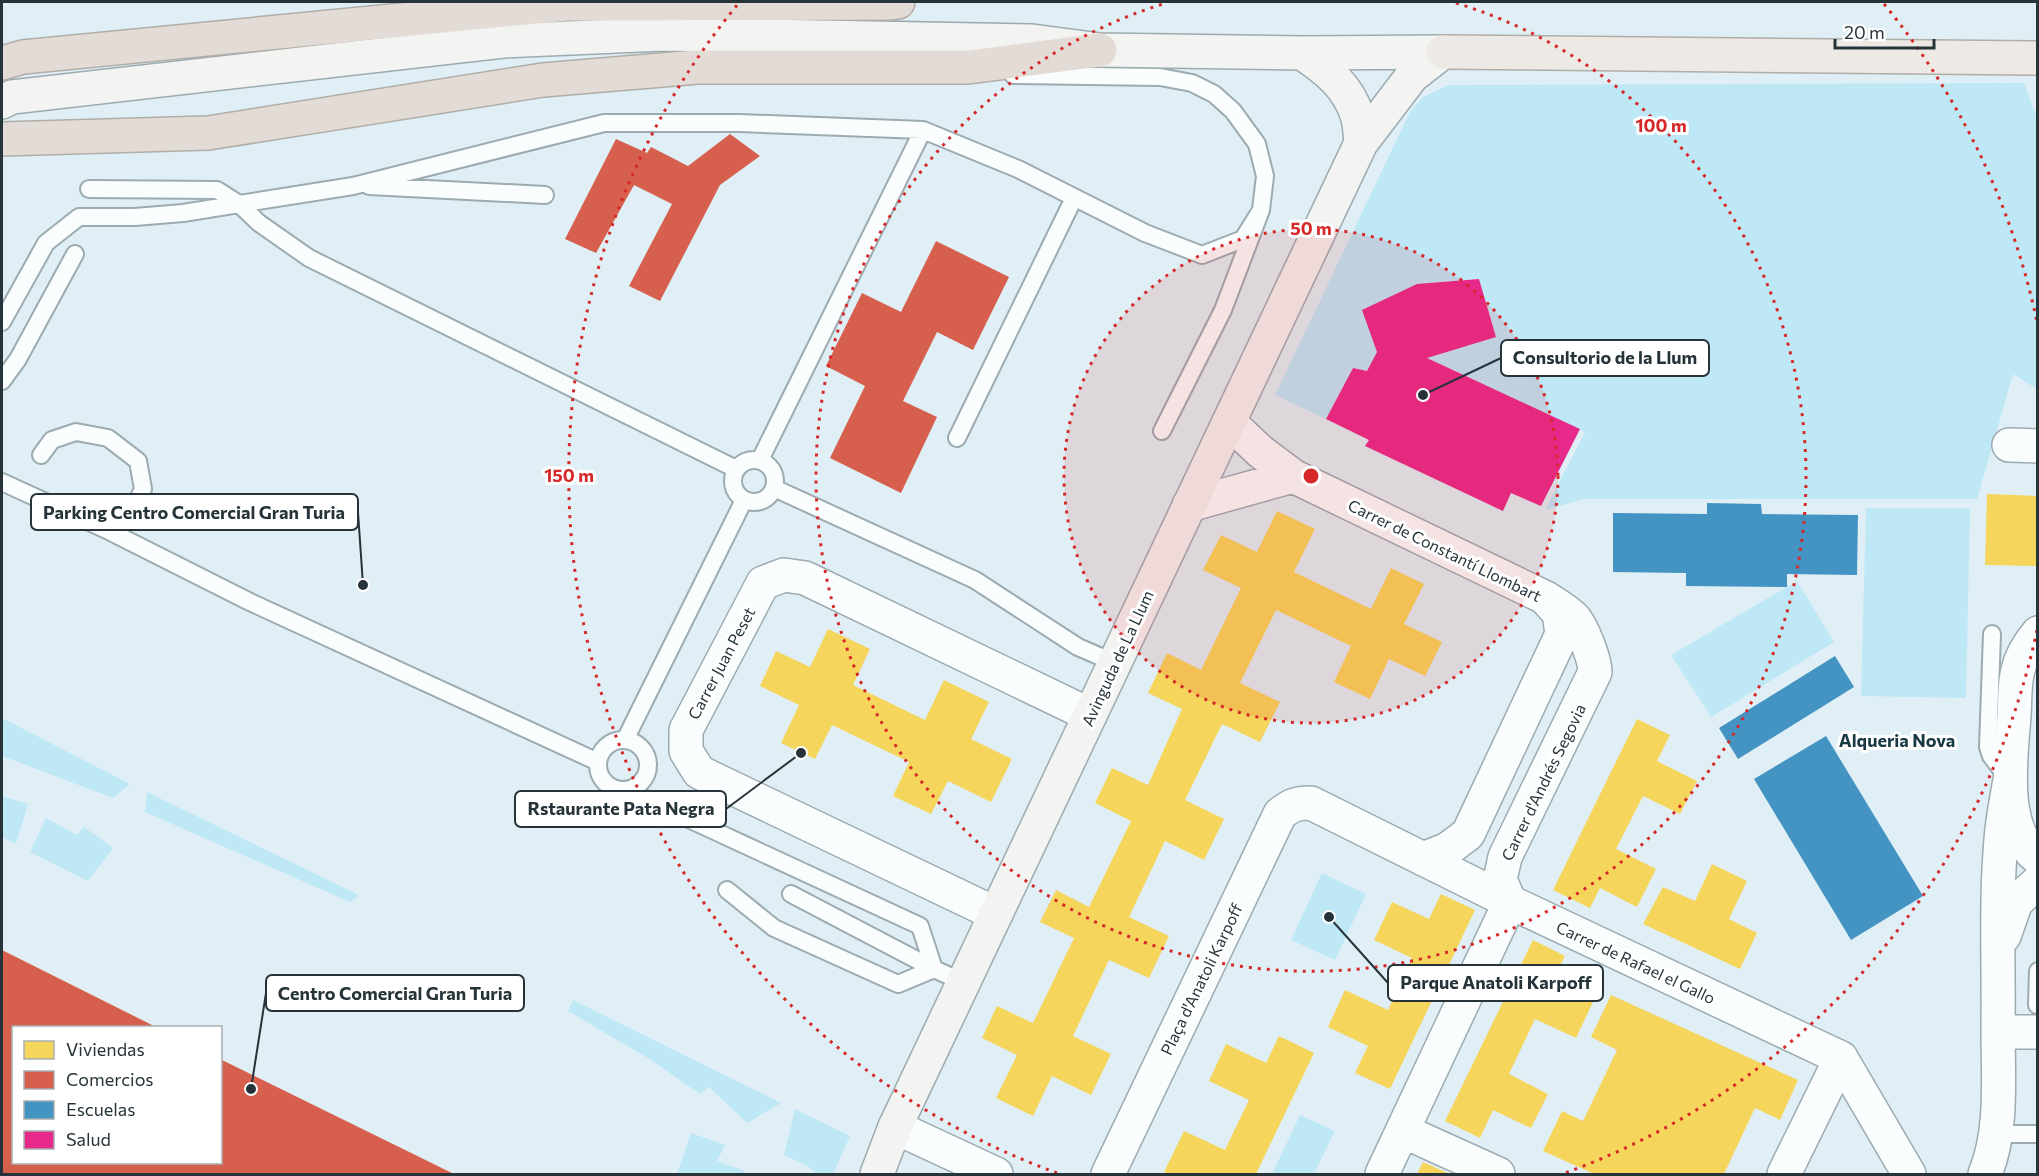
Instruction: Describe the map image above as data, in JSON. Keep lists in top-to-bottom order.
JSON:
{
  "streets": {
    "main road": ["Avinguda de La Llum"],
    "street": [
      "Carrer de Constantí Llombart",
      "Carrer Juan Peset",
      "Carrer d'Andrés Segovia",
      "Carrer de Rafael el Gallo",
      "Plaça d'Anatoli Karpoff"
    ]
  },
  "crossings": [
    ["Carrer de Constantí Llombart", "Avinguda de La Llum"],
    ["Carrer de Constantí Llombart", "Carrer d'Andrés Segovia"],
    ["Avinguda de La Llum", "Carrer Juan Peset"],
    ["Carrer d'Andrés Segovia", "Carrer de Rafael el Gallo"],
    ["Carrer de Rafael el Gallo", "Plaça d'Anatoli Karpoff"]
  ],
  "districts": ["Alqueria Nova"],
  "places": [
    "Consultorio de la Llum",
    "Parking Centro Comercial Gran Turia",
    "Rstaurante Pata Negra",
    "Parque Anatoli Karpoff",
    "Centro Comercial Gran Turia"
  ],
  "legend": [
    "Viviendas",
    "Comercios",
    "Escuelas",
    "Salud"
  ],
  "scale_bar": "20 m",
  "rings": ["100 m", "50 m", "150 m"]
}
